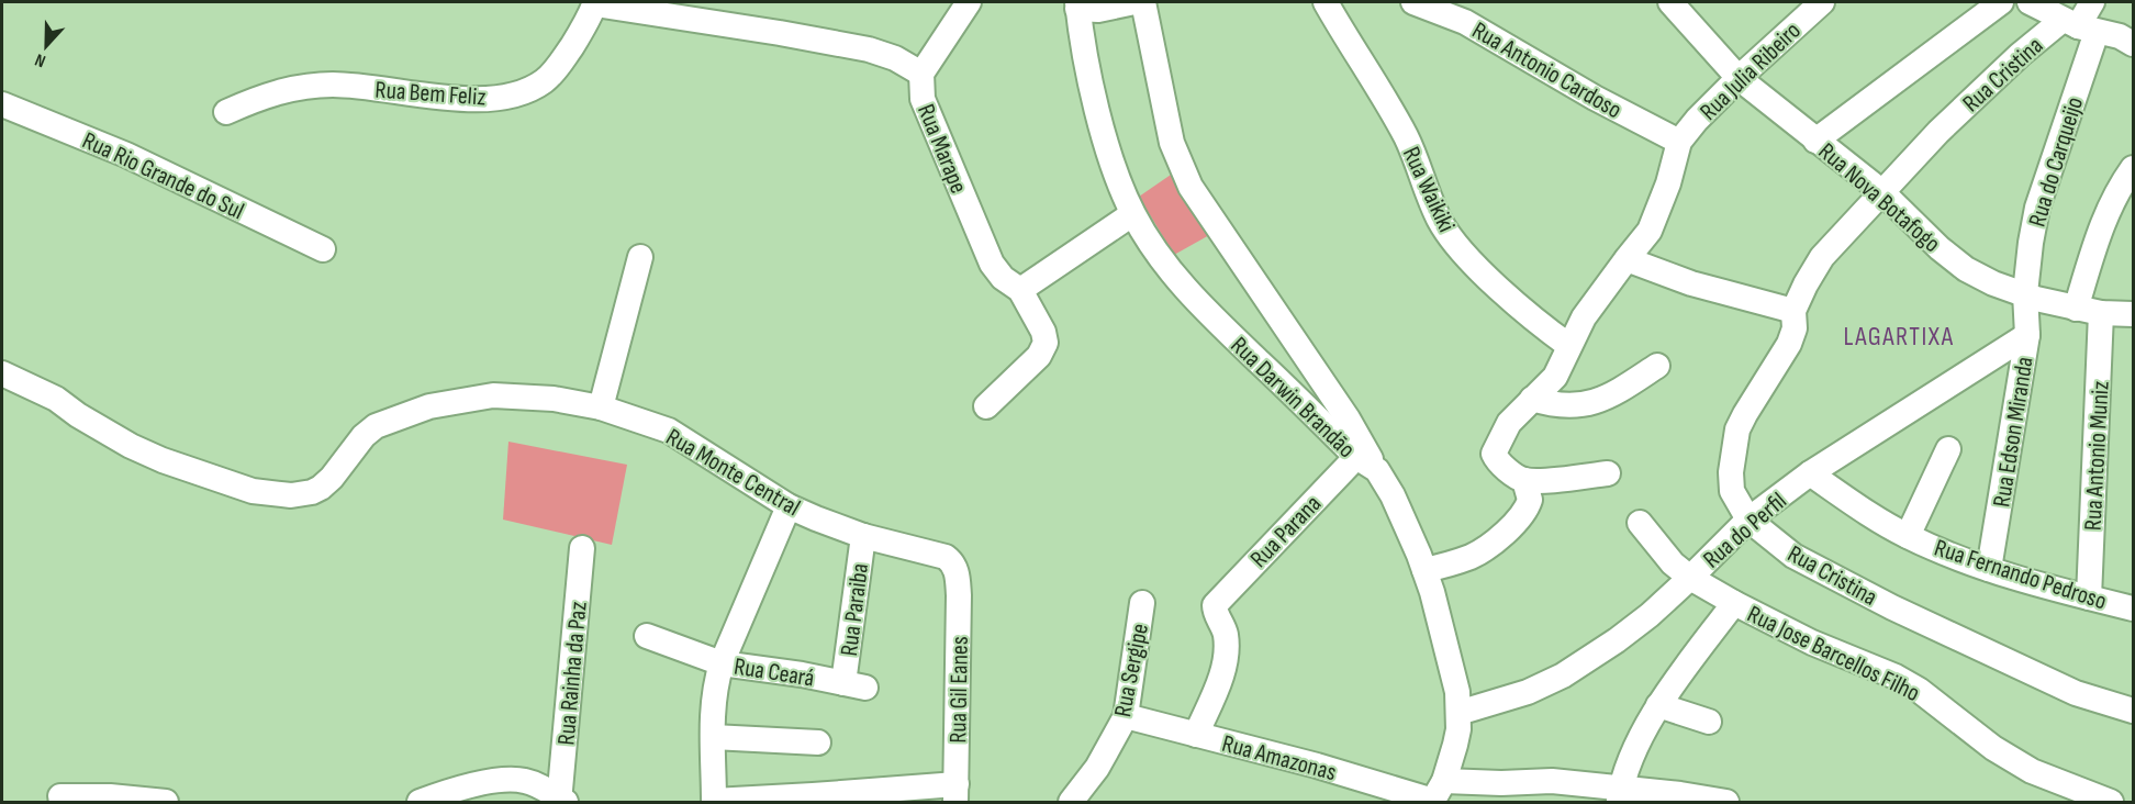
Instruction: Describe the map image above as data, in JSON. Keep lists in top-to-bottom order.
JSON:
{
  "streets": {
    "street": [
      "Rua Antonio Cardoso",
      "Rua Julia Ribeiro",
      "Rua Cristina",
      "Rua Bem Feliz",
      "Rua Marape",
      "Rua do Carqueijo",
      "Rua Rio Grande do Sul",
      "Rua Waikiki",
      "Rua Nova Botafogo",
      "Rua Darwin Brandão",
      "Rua Edson Miranda",
      "Rua Antonio Muniz",
      "Rua Monte Central",
      "Rua do Perfil",
      "Rua Parana",
      "Rua Fernando Pedroso",
      "Rua Paraiba",
      "Rua Jose Barcellos Filho",
      "Rua Sergipe",
      "Rua Ceará",
      "Rua Rainha da Paz",
      "Rua Gil Eanes",
      "Rua Amazonas"
    ]
  },
  "crossings": [
    ["Rua Antonio Cardoso", "Rua Julia Ribeiro"],
    ["Rua Julia Ribeiro", "Rua Nova Botafogo"],
    ["Rua Cristina", "Rua do Carqueijo"],
    ["Rua Cristina", "Rua Nova Botafogo"],
    ["Rua Cristina", "Rua do Perfil"],
    ["Rua do Carqueijo", "Rua Nova Botafogo"],
    ["Rua do Carqueijo", "Rua Edson Miranda"],
    ["Rua Nova Botafogo", "Rua Edson Miranda"],
    ["Rua Nova Botafogo", "Rua Antonio Muniz"],
    ["Rua Darwin Brandão", "Rua do Perfil"],
    ["Rua Darwin Brandão", "Rua Parana"],
    ["Rua Darwin Brandão", "Rua Amazonas"],
    ["Rua Edson Miranda", "Rua do Perfil"],
    ["Rua Edson Miranda", "Rua Fernando Pedroso"],
    ["Rua Antonio Muniz", "Rua Fernando Pedroso"],
    ["Rua Monte Central", "Rua Paraiba"],
    ["Rua Monte Central", "Rua Gil Eanes"],
    ["Rua do Perfil", "Rua Fernando Pedroso"],
    ["Rua do Perfil", "Rua Jose Barcellos Filho"],
    ["Rua Parana", "Rua Amazonas"],
    ["Rua Paraiba", "Rua Ceará"],
    ["Rua Sergipe", "Rua Amazonas"]
  ],
  "districts": ["LAGARTIXA"],
  "north": "bottom"
}
